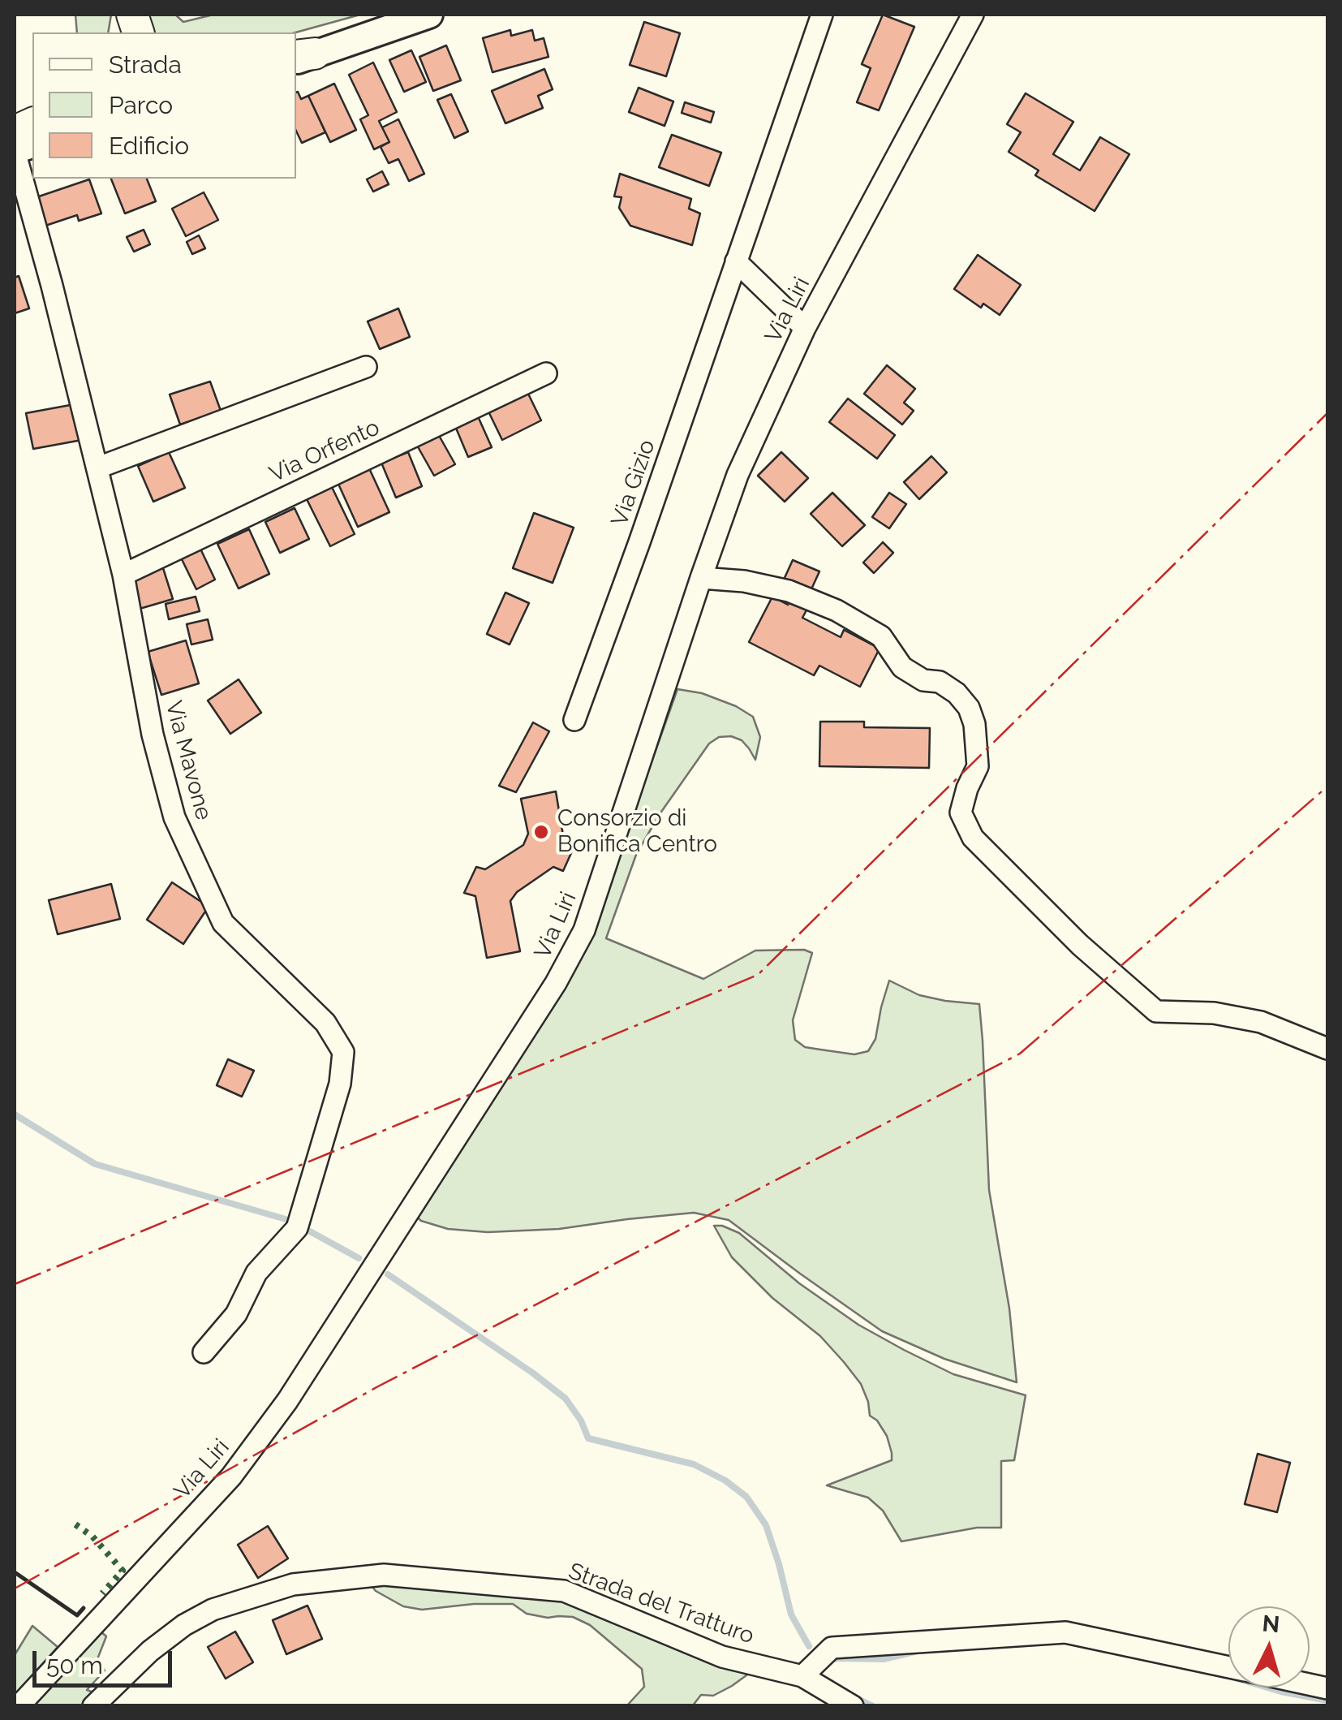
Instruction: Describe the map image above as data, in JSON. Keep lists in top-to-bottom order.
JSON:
{
  "streets": {
    "street": [
      "Via Liri",
      "Via Orfento",
      "Via Gizio",
      "Via Mavone",
      "Strada del Tratturo"
    ]
  },
  "crossings": [
    ["Via Orfento", "Via Mavone"]
  ],
  "places": ["Consorzio di Bonifica Centro"],
  "legend": ["Strada", "Parco", "Edificio"],
  "scale_bar": "50 m",
  "north": "top"
}
